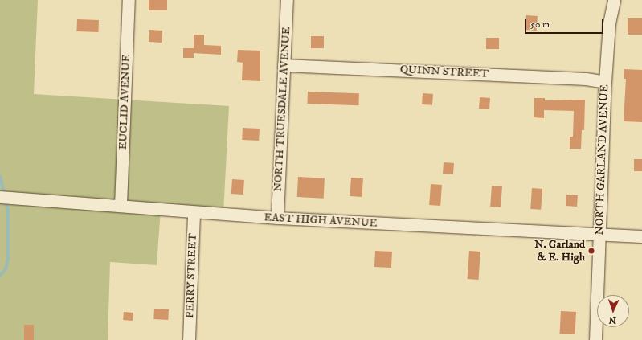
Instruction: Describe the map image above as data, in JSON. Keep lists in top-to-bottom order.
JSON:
{
  "streets": {
    "street": [
      "QUINN STREET",
      "EUCLID AVENUE",
      "NORTH TRUESDALE AVENUE",
      "NORTH GARLAND AVENUE",
      "EAST HIGH AVENUE",
      "PERRY STREET"
    ]
  },
  "crossings": [
    ["QUINN STREET", "NORTH TRUESDALE AVENUE"],
    ["QUINN STREET", "NORTH GARLAND AVENUE"],
    ["EUCLID AVENUE", "EAST HIGH AVENUE"],
    ["NORTH TRUESDALE AVENUE", "EAST HIGH AVENUE"],
    ["NORTH GARLAND AVENUE", "EAST HIGH AVENUE"],
    ["EAST HIGH AVENUE", "PERRY STREET"]
  ],
  "places": ["N. Garland & E. High"],
  "scale_bar": "50 m",
  "north": "bottom"
}
